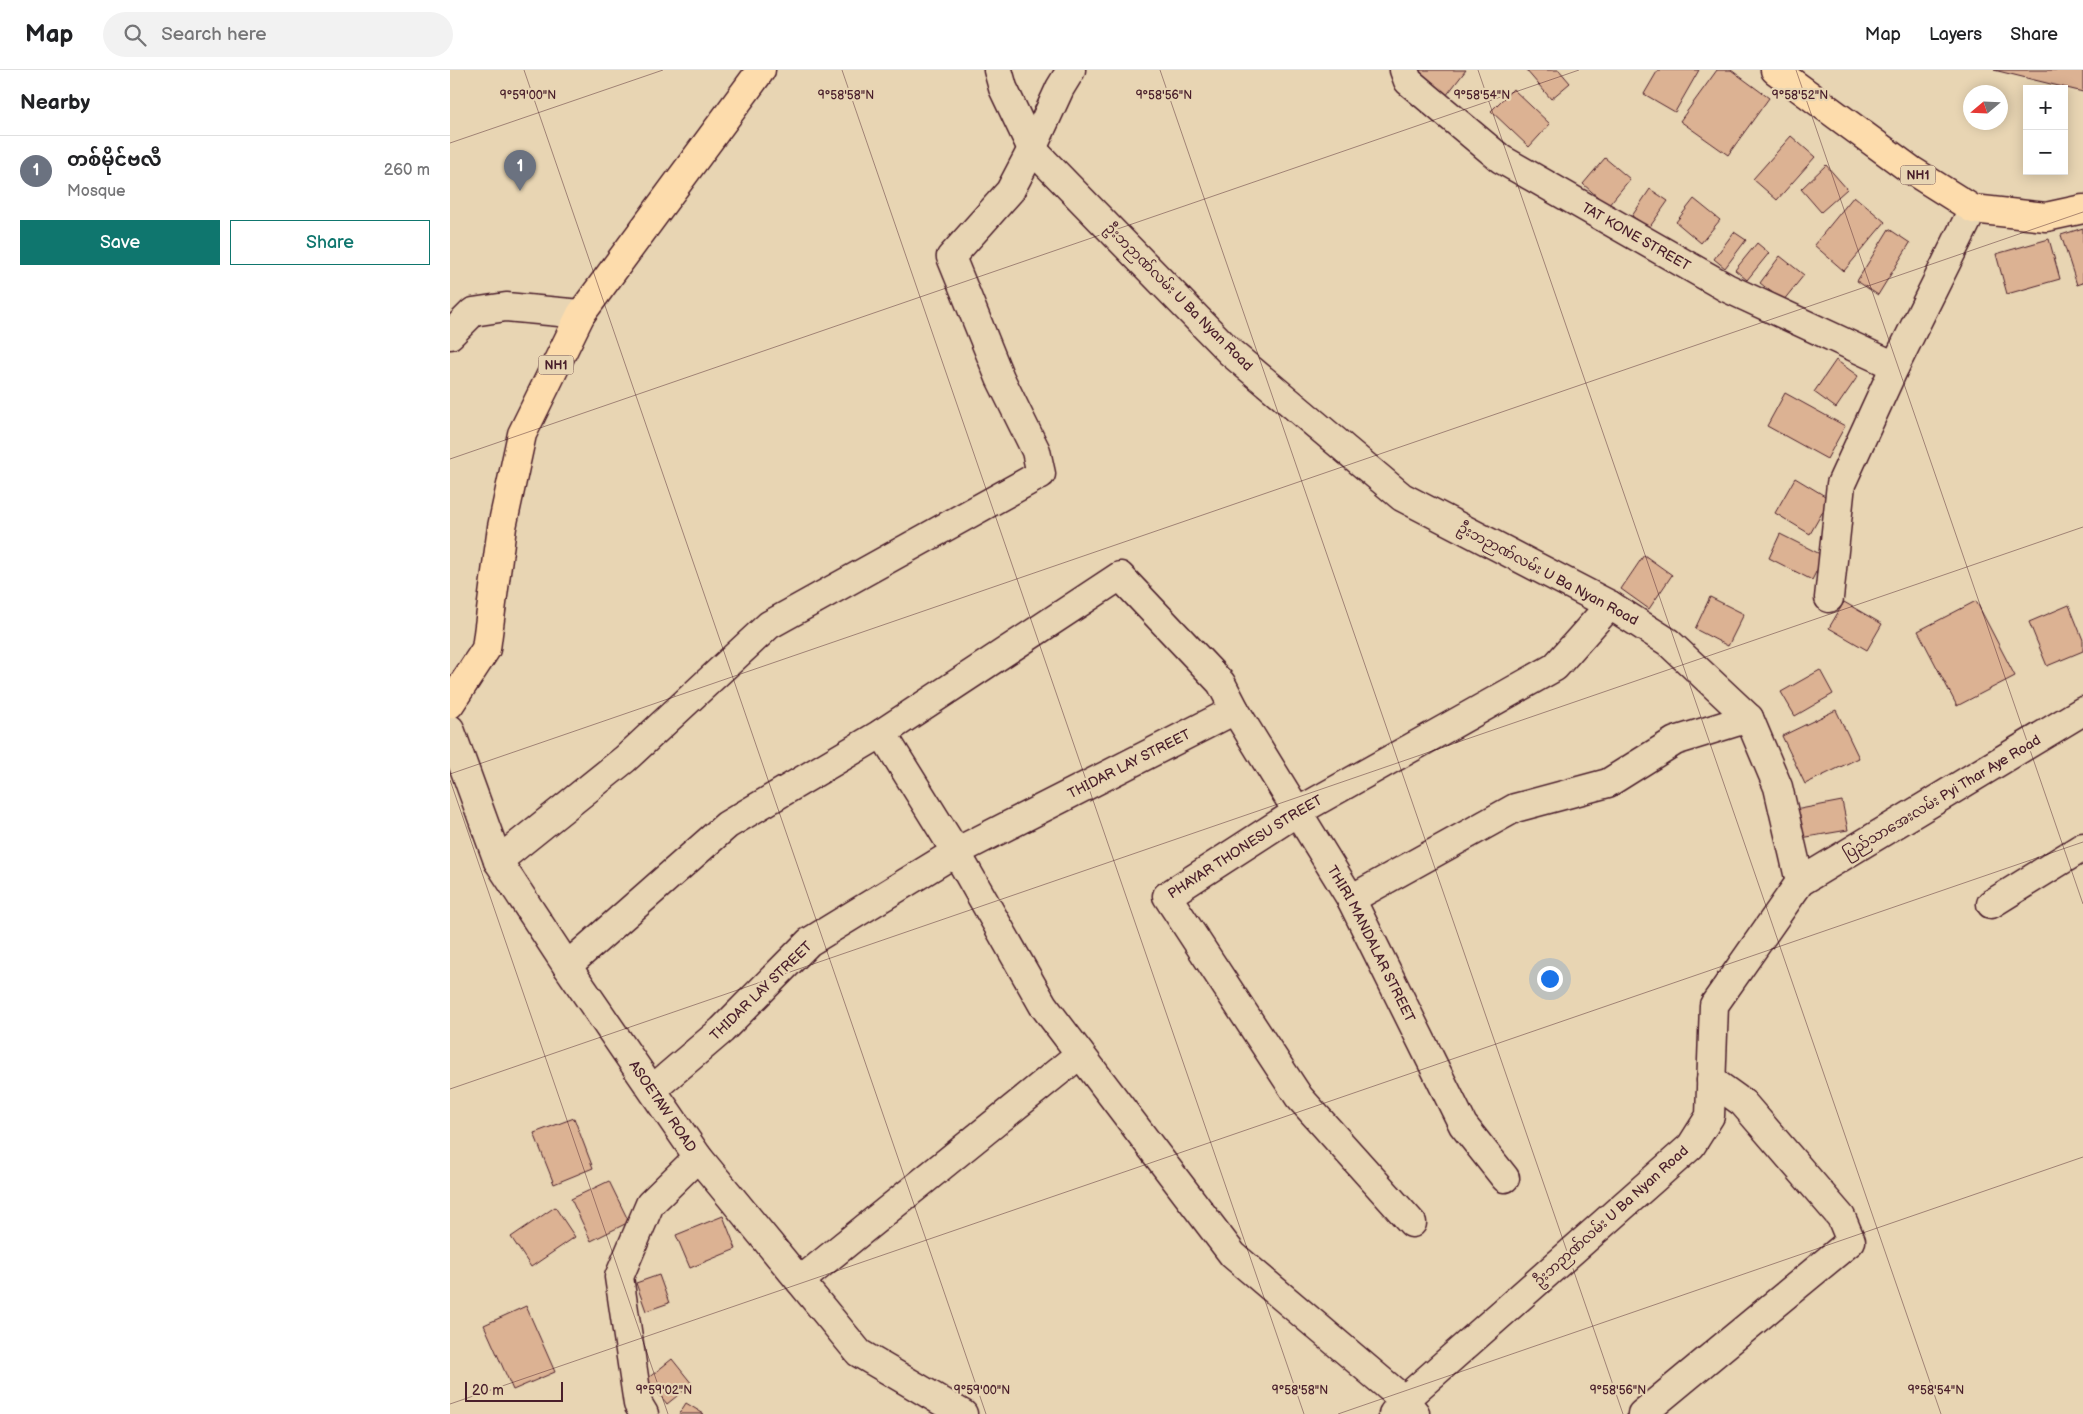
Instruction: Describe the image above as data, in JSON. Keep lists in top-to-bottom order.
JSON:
{
  "streets": {
    "highway": ["NH1"],
    "street": [
      "TAT KONE STREET",
      "ဦးဘဉာဏ်လမ်း U Ba Nyan Road",
      "THIDAR LAY STREET",
      "ပြည်သာအေးလမ်း Pyi Thar Aye Road",
      "PHAYAR THONESU STREET",
      "THIRI MANDALAR STREET",
      "ASOETAW ROAD"
    ]
  },
  "crossings": [
    ["ဦးဘဉာဏ်လမ်း U Ba Nyan Road", "ပြည်သာအေးလမ်း Pyi Thar Aye Road"],
    ["ဦးဘဉာဏ်လမ်း U Ba Nyan Road", "PHAYAR THONESU STREET"],
    ["THIDAR LAY STREET", "THIRI MANDALAR STREET"],
    ["THIDAR LAY STREET", "ASOETAW ROAD"],
    ["PHAYAR THONESU STREET", "THIRI MANDALAR STREET"]
  ],
  "scale_bar": "20 m",
  "north": "left",
  "page": {
    "header": "Map",
    "search": "Search here",
    "nav": ["Map", "Layers", "Share"],
    "heading": "Nearby",
    "map_buttons": ["+", "−"],
    "list": [
      {
        "mark": "1",
        "name": "တစ်မိုင်ဗလီ",
        "note": "Mosque",
        "value": "260 m"
      }
    ],
    "pins": "1",
    "buttons": ["Save", "Share"],
    "scale": "20 m"
  },
  "coordinates": [
    "9°58'52\"N",
    "9°59'00\"N",
    "9°58'58\"N",
    "9°58'56\"N",
    "9°58'54\"N",
    "9°59'02\"N"
  ]
}
